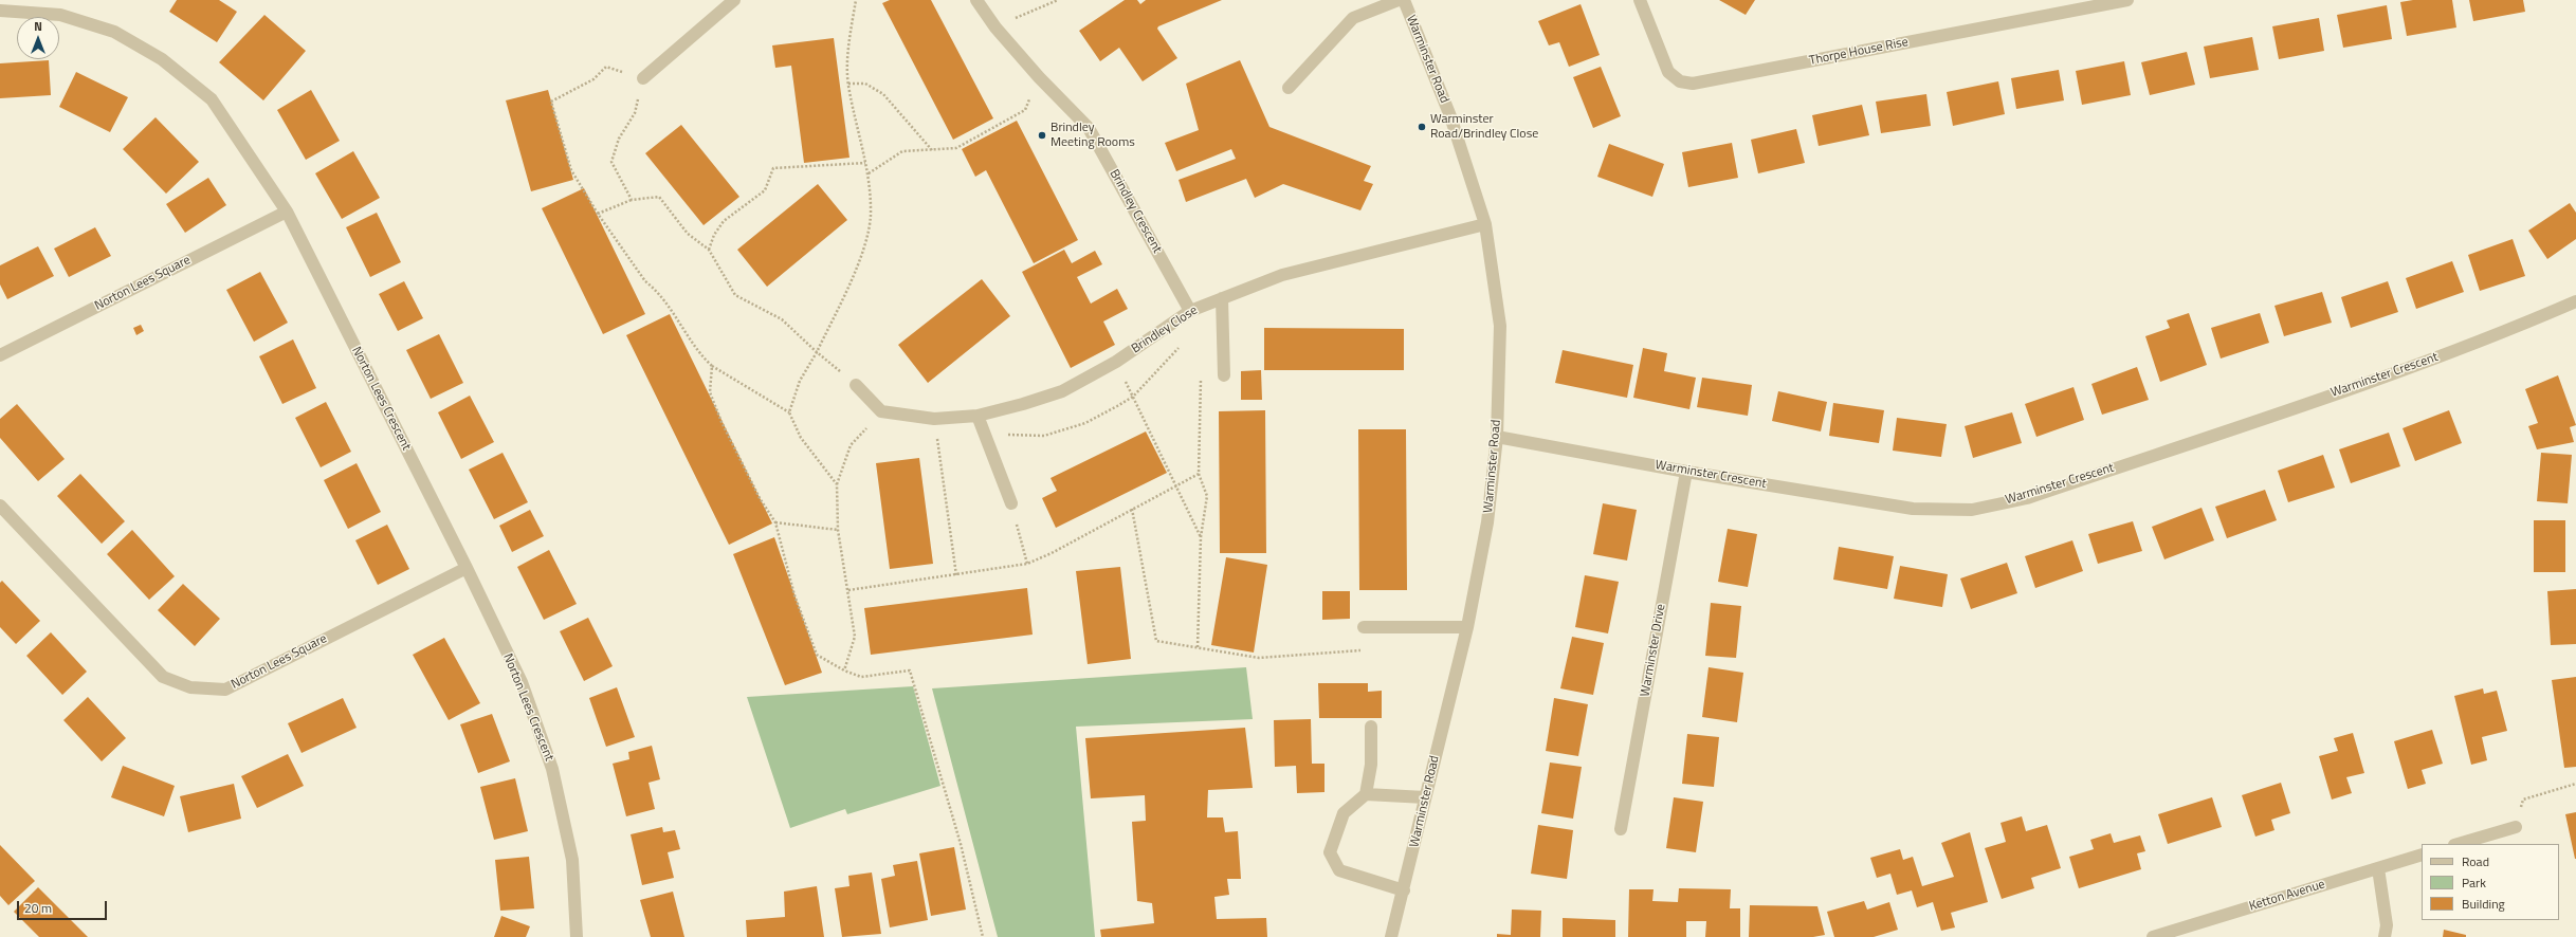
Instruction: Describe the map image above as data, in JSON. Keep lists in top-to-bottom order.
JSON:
{
  "streets": {
    "street": [
      "Thorpe House Rise",
      "Warminster Road",
      "Brindley Crescent",
      "Norton Lees Square",
      "Brindley Close",
      "Warminster Crescent",
      "Norton Lees Crescent",
      "Warminster Drive",
      "Ketton Avenue"
    ]
  },
  "crossings": [
    ["Warminster Road", "Brindley Close"],
    ["Warminster Road", "Warminster Crescent"],
    ["Brindley Crescent", "Brindley Close"],
    ["Norton Lees Square", "Norton Lees Crescent"],
    ["Warminster Crescent", "Warminster Drive"]
  ],
  "places": ["Warminster Road/Brindley Close", "Brindley Meeting Rooms"],
  "legend": ["Road", "Park", "Building"],
  "scale_bar": "20 m",
  "north": "top"
}
